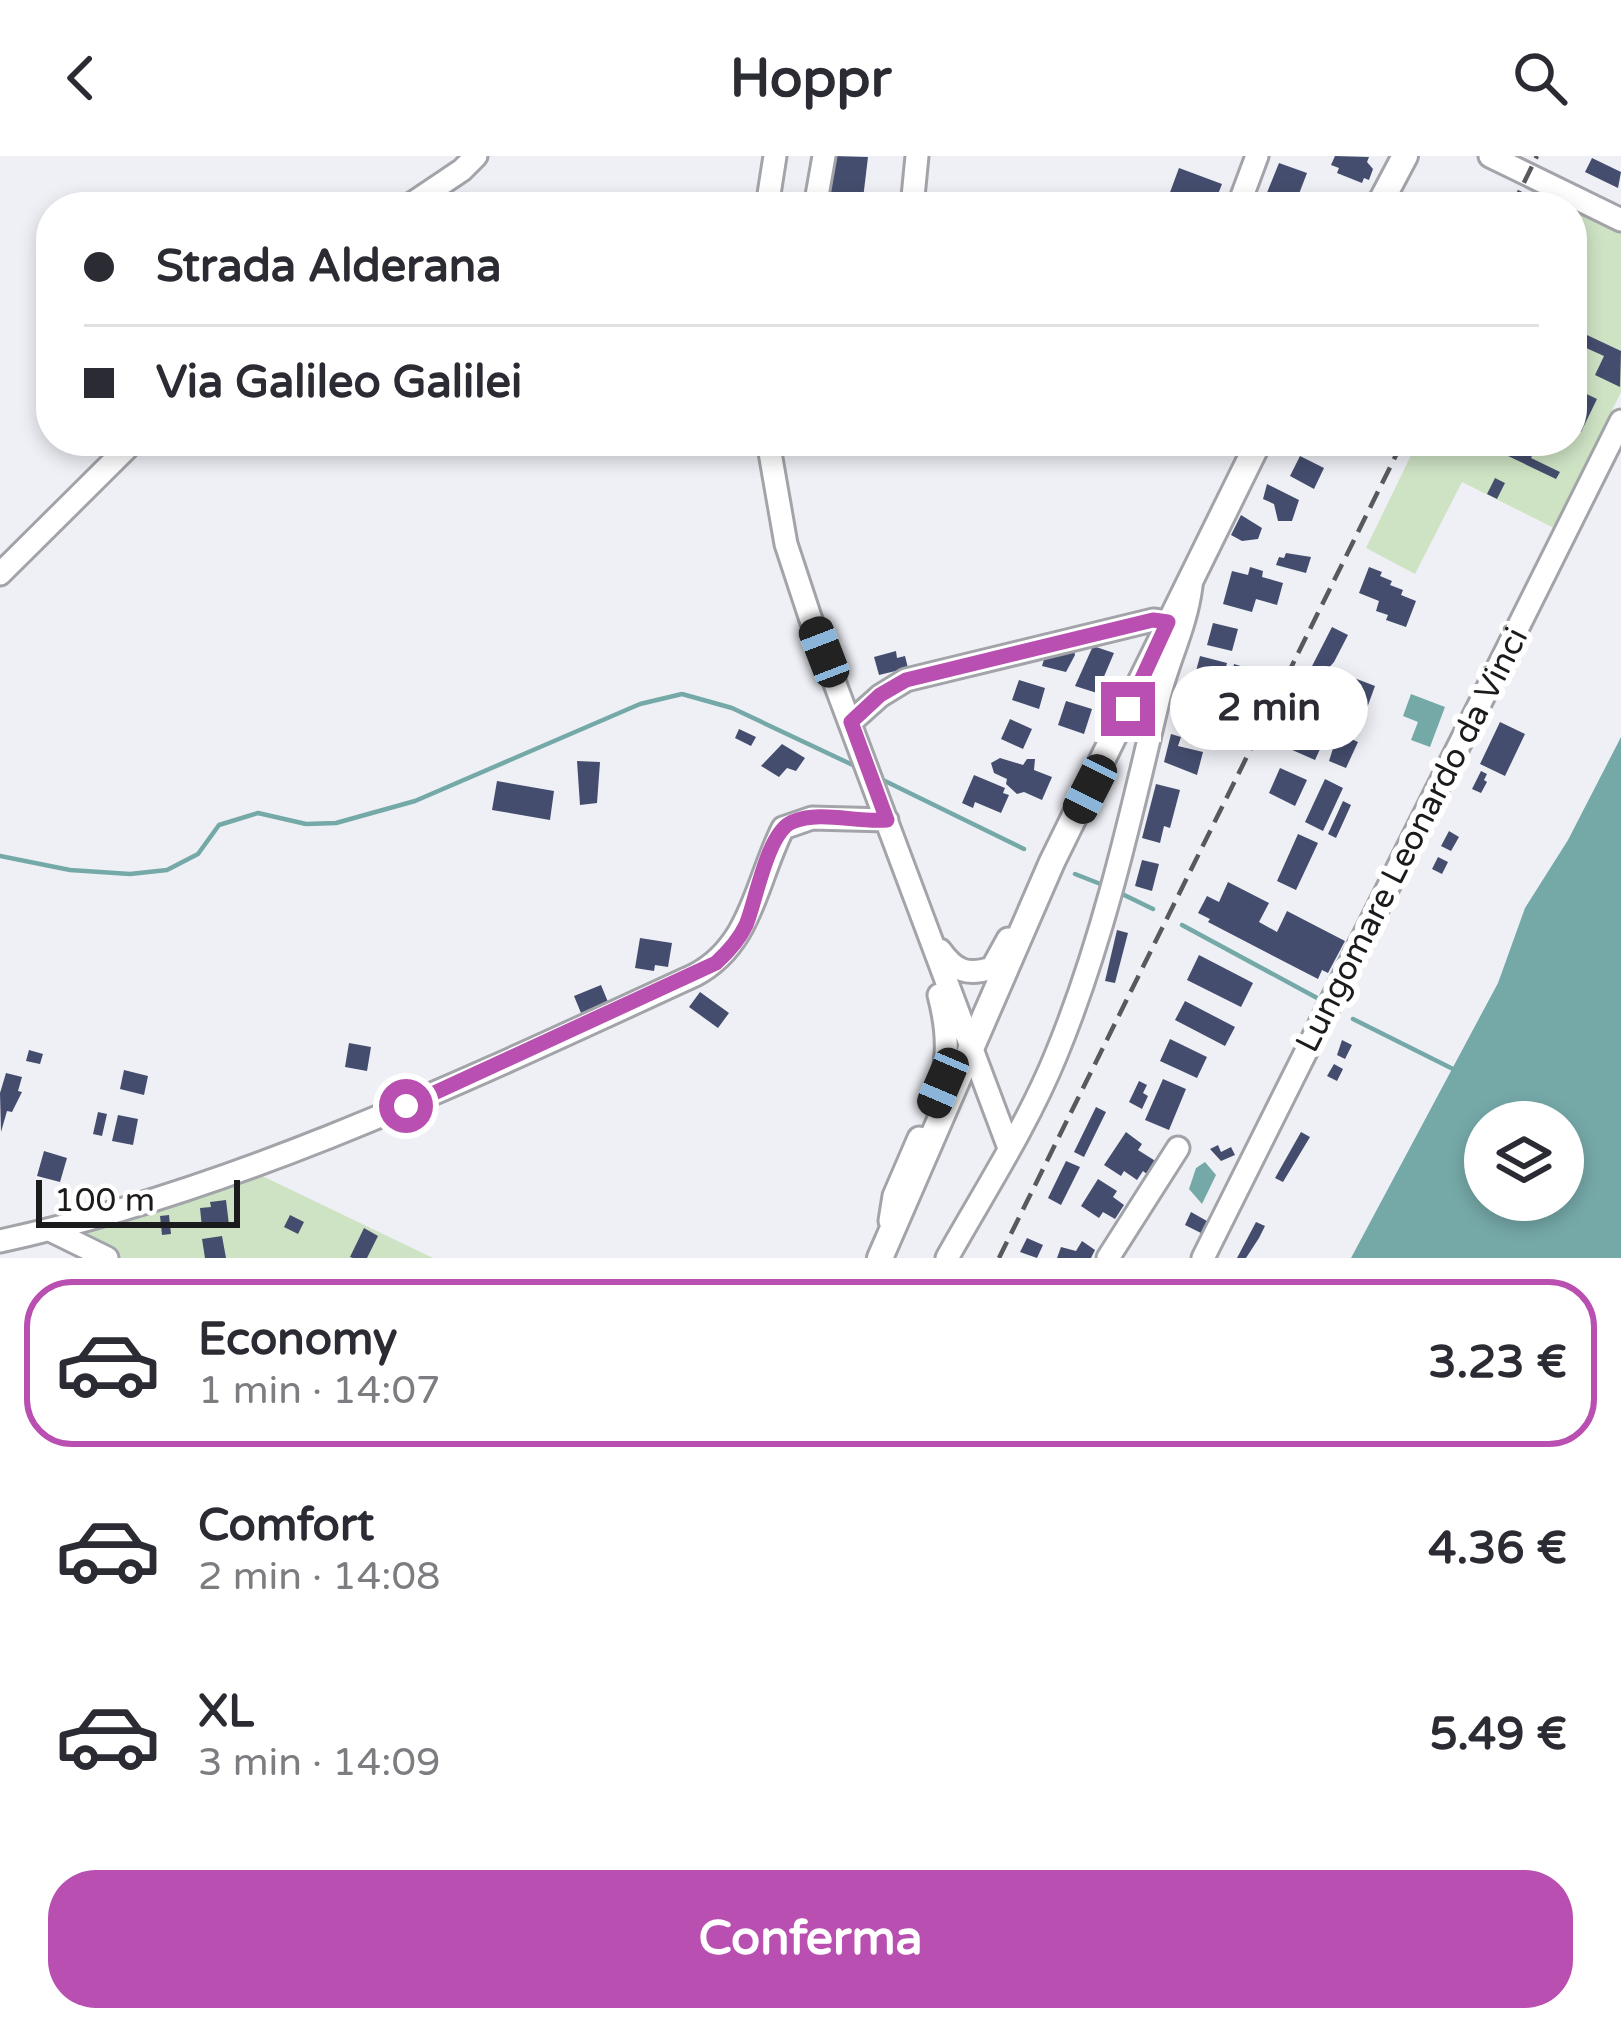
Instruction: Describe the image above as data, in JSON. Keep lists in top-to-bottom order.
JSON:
{
  "streets": {
    "street": ["Lungomare Leonardo da Vinci"]
  },
  "scale_bar": "100 m",
  "page": {
    "header": "Hoppr",
    "banner": ["Strada Alderana", "Via Galileo Galilei"],
    "bubble": "2 min",
    "scale": "100 m",
    "list": [
      {
        "name": "Economy",
        "note": "1 min · 14:07",
        "value": "3.23 €"
      },
      {
        "name": "Comfort",
        "note": "2 min · 14:08",
        "value": "4.36 €"
      },
      {
        "name": "XL",
        "note": "3 min · 14:09",
        "value": "5.49 €"
      }
    ],
    "buttons": "Conferma"
  }
}
